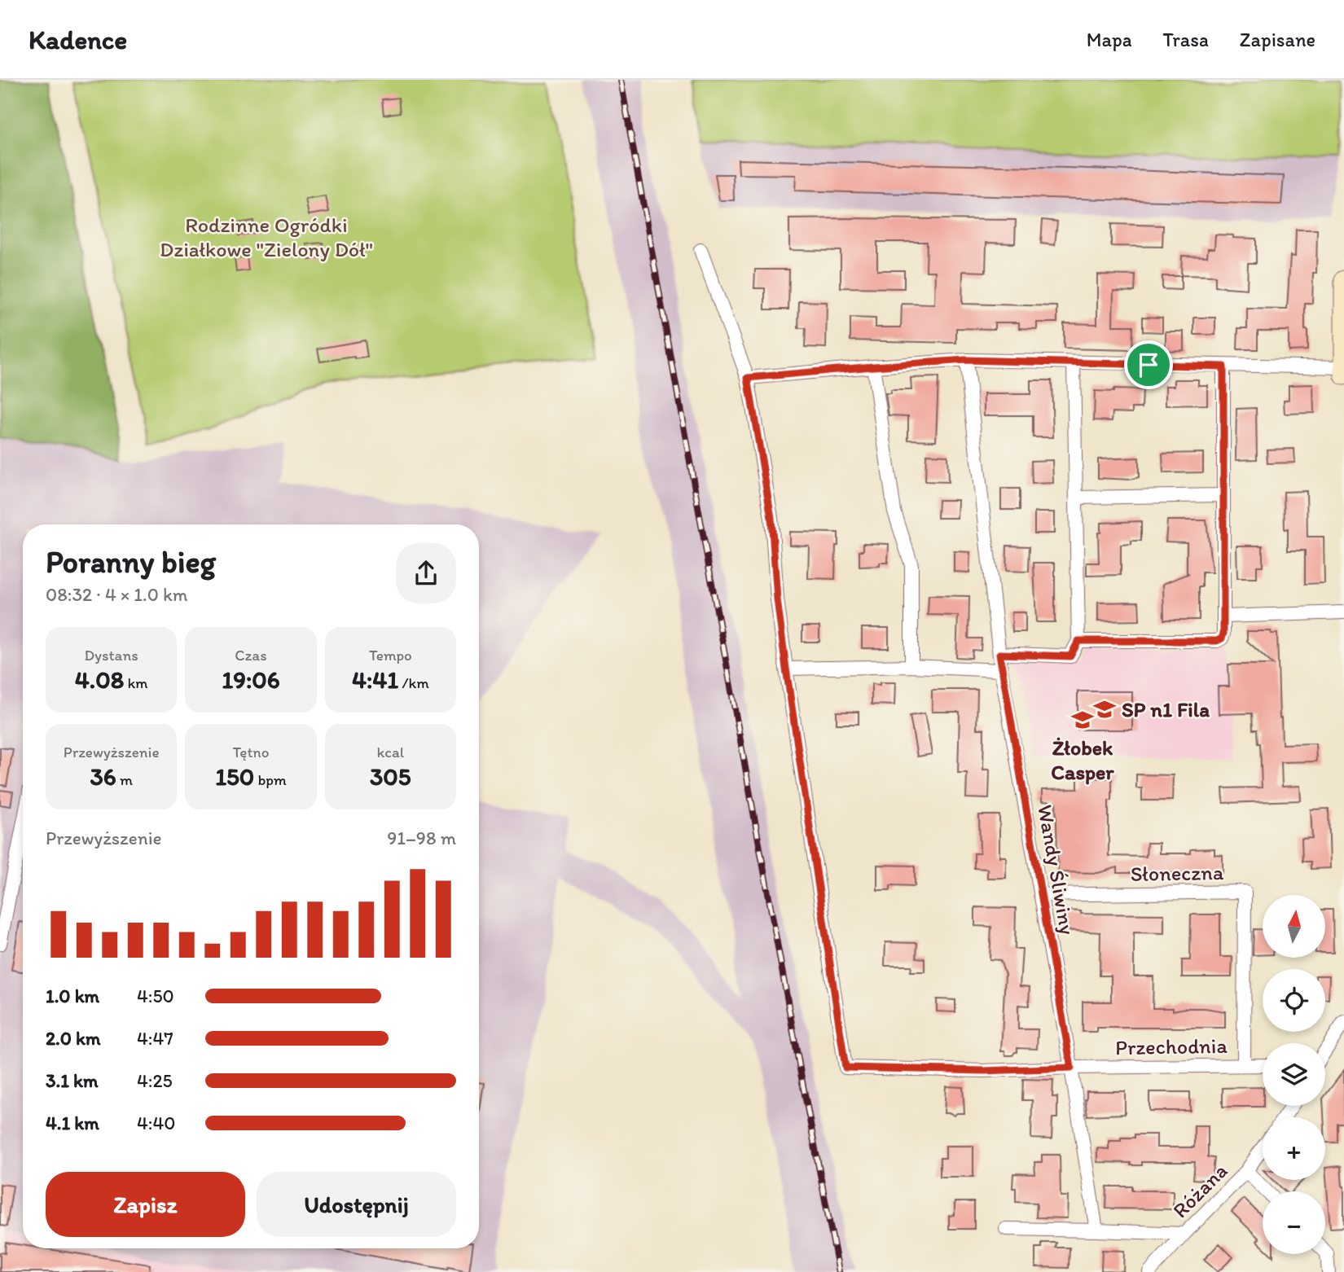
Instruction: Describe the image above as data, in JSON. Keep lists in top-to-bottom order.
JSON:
{
  "streets": {
    "street": [
      "Wandy Śliwiny",
      "Słoneczna",
      "Przechodnia",
      "Różana"
    ]
  },
  "crossings": [
    ["Wandy Śliwiny", "Słoneczna"],
    ["Wandy Śliwiny", "Przechodnia"],
    ["Słoneczna", "Przechodnia"]
  ],
  "parks": ["Rodzinne Ogródki Działkowe \"Zielony Dół\""],
  "places": {
    "school or university": ["SP n1 Fila", "Żłobek Casper"]
  },
  "north": "top",
  "page": {
    "header": "Kadence",
    "nav": ["Mapa", "Trasa", "Zapisane"],
    "heading": ["Poranny bieg", "08:32 · 4 × 1.0 km"],
    "stats": [
      ["Dystans", "4.08 km"],
      ["Czas", "19:06"],
      ["Tempo", "4:41 /km"],
      ["Przewyższenie", "36 m"],
      ["Tętno", "150 bpm"],
      ["kcal", "305"]
    ],
    "chart": ["Przewyższenie", "91–98 m"],
    "map_buttons": ["+", "−"],
    "list": [
      {
        "name": "1.0 km",
        "note": "4:50"
      },
      {
        "name": "2.0 km",
        "note": "4:47"
      },
      {
        "name": "3.1 km",
        "note": "4:25"
      },
      {
        "name": "4.1 km",
        "note": "4:40"
      }
    ],
    "buttons": ["Zapisz", "Udostępnij"]
  }
}
